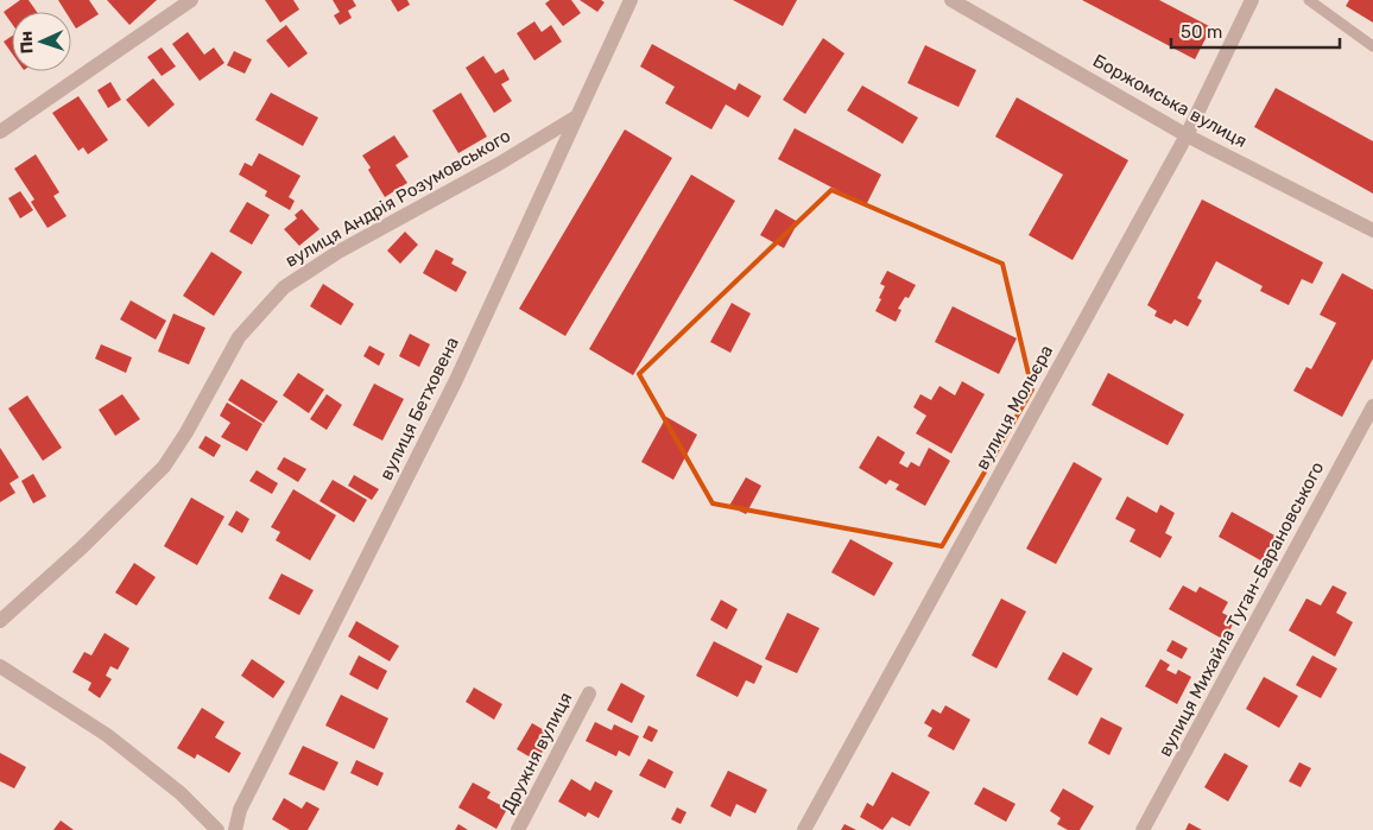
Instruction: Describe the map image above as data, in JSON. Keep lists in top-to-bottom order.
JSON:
{
  "streets": {
    "street": [
      "Боржомська вулиця",
      "вулиця Андрія Розумовського",
      "вулиця Мольєра",
      "вулиця Бетховена",
      "вулиця Михайла Туган-Барановського",
      "Дружня вулиця"
    ]
  },
  "crossings": [
    ["Боржомська вулиця", "вулиця Мольєра"],
    ["вулиця Андрія Розумовського", "вулиця Бетховена"]
  ],
  "scale_bar": "50 m",
  "north": "left"
}
